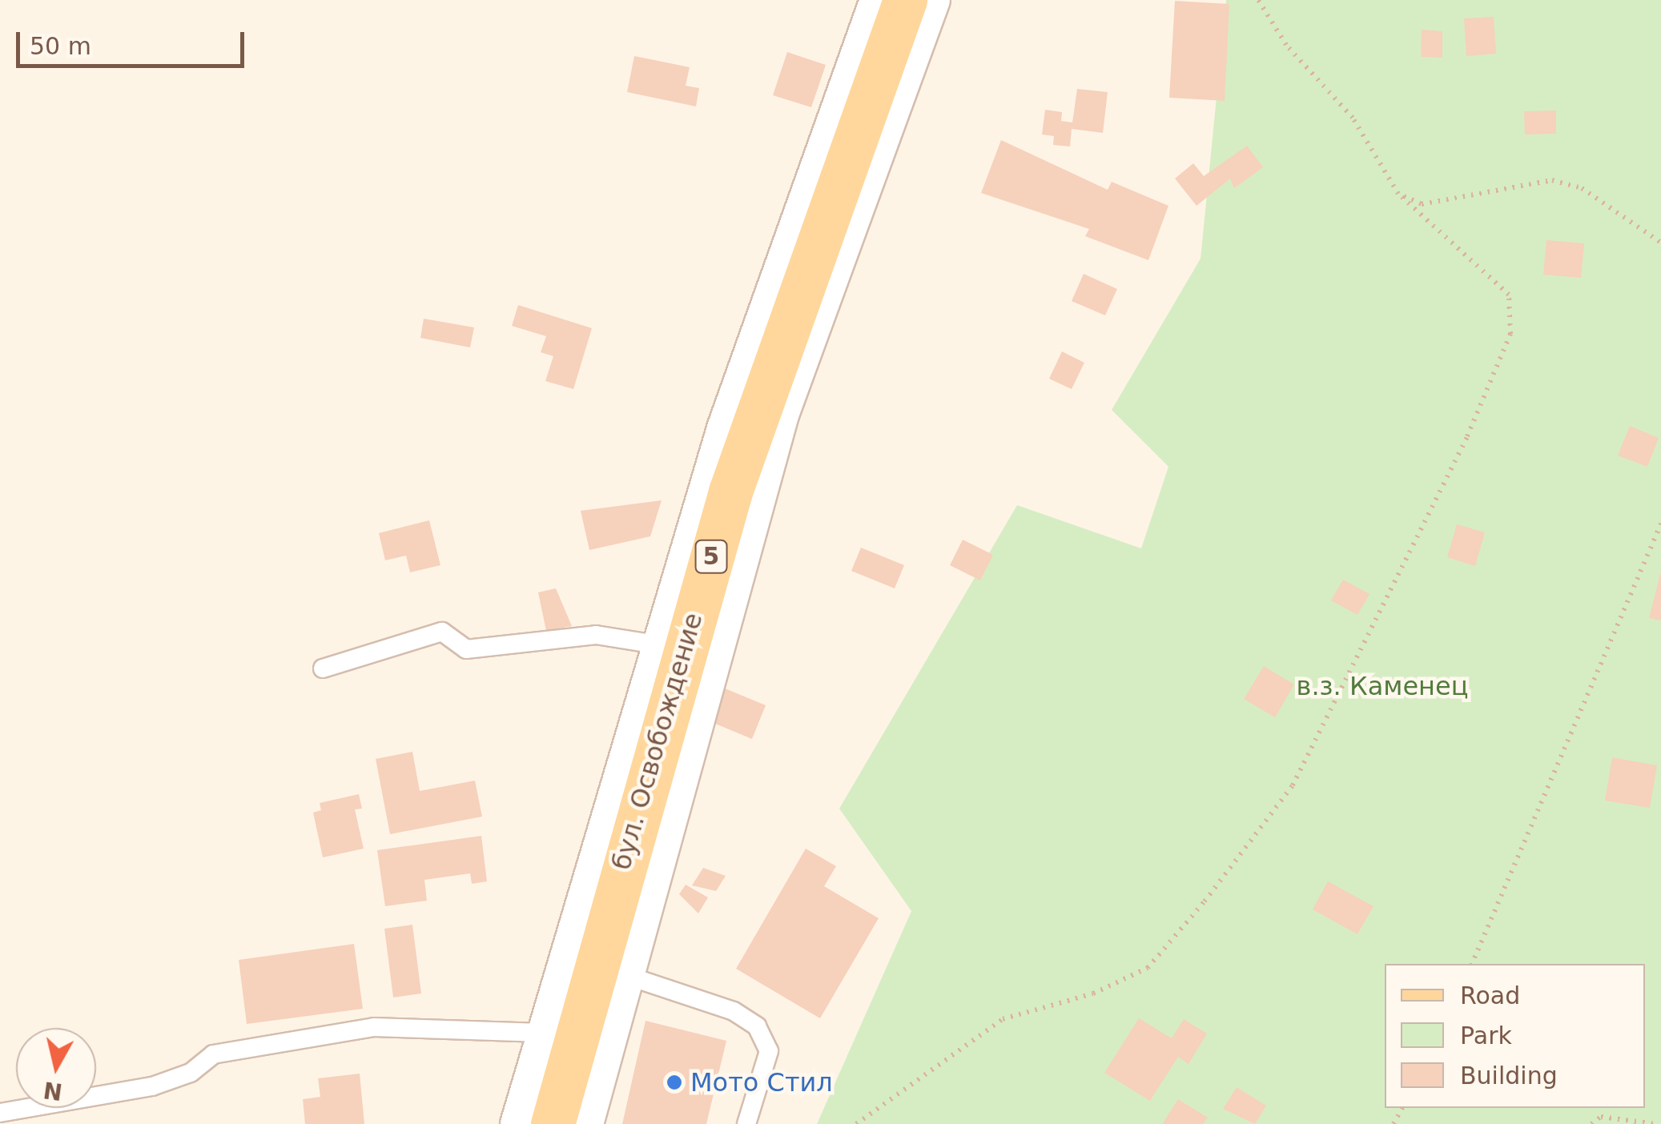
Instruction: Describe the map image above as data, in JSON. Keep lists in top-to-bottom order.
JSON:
{
  "streets": {
    "main road": ["5", "бул. Освобождение"]
  },
  "parks": ["в.з. Каменец"],
  "places": ["Мото Стил"],
  "legend": ["Road", "Park", "Building"],
  "scale_bar": "50 m",
  "north": "bottom"
}
